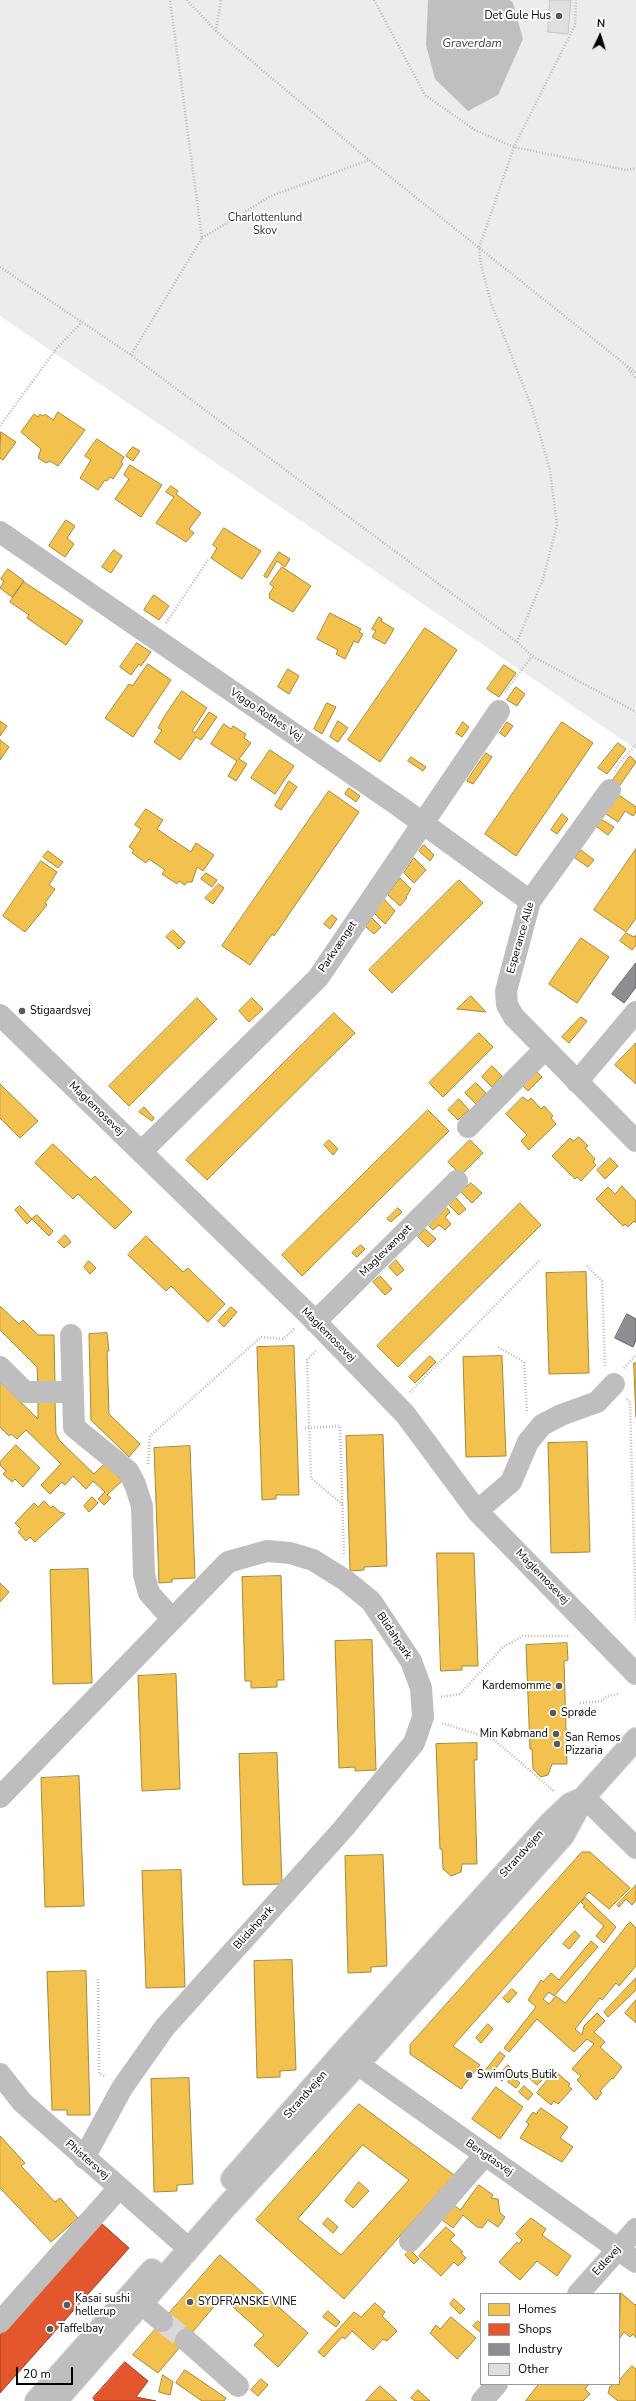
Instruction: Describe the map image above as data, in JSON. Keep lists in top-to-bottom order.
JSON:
{
  "streets": {
    "street": [
      "Viggo Rothes Vej",
      "Esperance Alle",
      "Parkvænget",
      "Maglemosevej",
      "Maglevænget",
      "Blidahpark",
      "Strandvejen",
      "Bengtasvej",
      "Phistersvej",
      "Edlevej"
    ]
  },
  "crossings": [
    ["Viggo Rothes Vej", "Esperance Alle"],
    ["Viggo Rothes Vej", "Parkvænget"],
    ["Parkvænget", "Maglemosevej"],
    ["Maglemosevej", "Maglevænget"],
    ["Blidahpark", "Phistersvej"],
    ["Strandvejen", "Bengtasvej"],
    ["Strandvejen", "Phistersvej"],
    ["Bengtasvej", "Edlevej"]
  ],
  "water": ["Graverdam"],
  "parks": ["Charlottenlund Skov"],
  "places": [
    "Det Gule Hus",
    "Stigaardsvej",
    "Kardemomme",
    "Sprøde",
    "Min Købmand",
    "San Remos Pizzaria",
    "SwimOuts Butik",
    "SYDFRANSKE VINE",
    "Kasai sushi hellerup",
    "Taffelbay"
  ],
  "legend": [
    "Homes",
    "Shops",
    "Industry",
    "Other"
  ],
  "scale_bar": "20 m",
  "north": "top"
}
